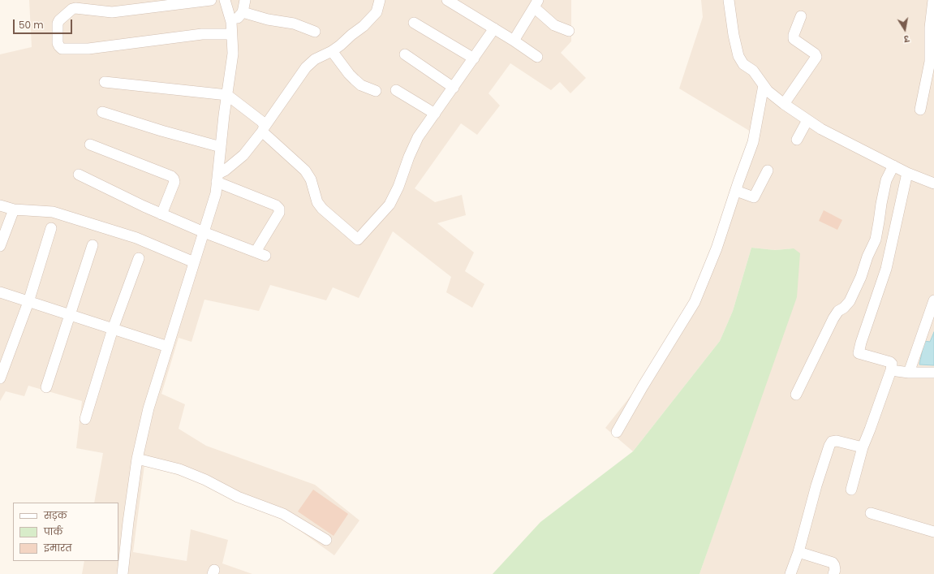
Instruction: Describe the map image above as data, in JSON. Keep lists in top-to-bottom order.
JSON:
{
  "legend": ["सड़क", "पार्क", "इमारत"],
  "scale_bar": "50 m",
  "north": "bottom"
}
